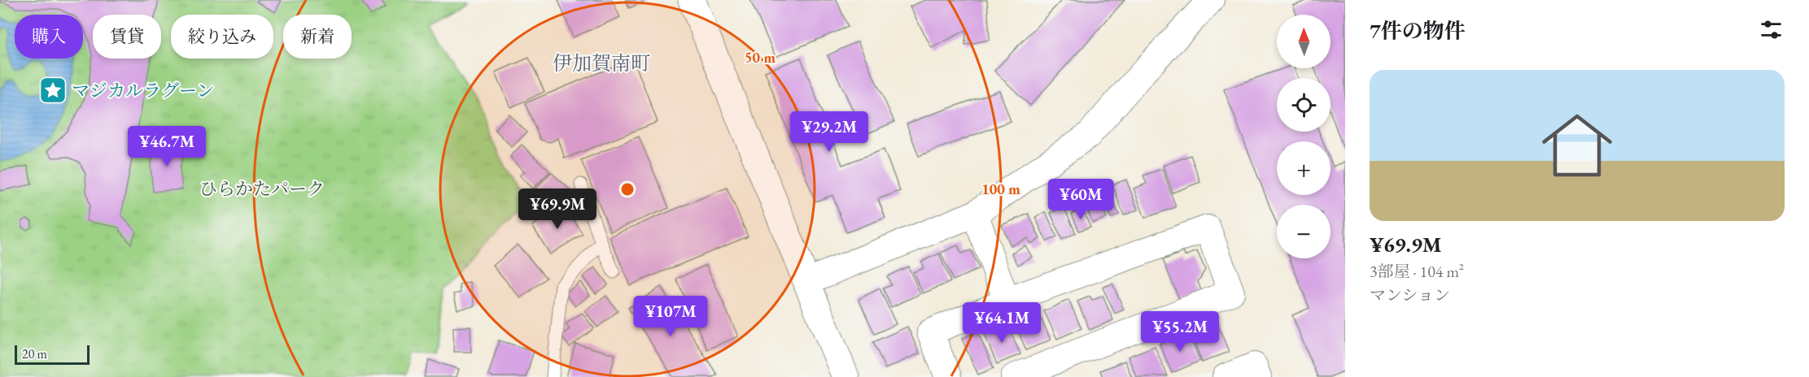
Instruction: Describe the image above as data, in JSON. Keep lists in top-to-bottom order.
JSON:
{
  "districts": ["伊加賀南町"],
  "parks": ["ひらかたパーク"],
  "places": {
    "place": ["マジカルラグーン"]
  },
  "scale_bar": "20 m",
  "north": "top",
  "page": {
    "heading": "7件の物件",
    "map_buttons": ["+", "−"],
    "chip": [
      "購入",
      "賃貸",
      "絞り込み",
      "新着"
    ],
    "list": [
      {
        "name": "¥69.9M",
        "note": "3部屋 · 104 m² · マンション"
      }
    ],
    "price": [
      "¥29.2M",
      "¥46.7M",
      "¥60M",
      "¥69.9M",
      "¥107M",
      "¥64.1M",
      "¥55.2M"
    ],
    "scale": "20 m"
  },
  "rings": ["50 m", "100 m"]
}
